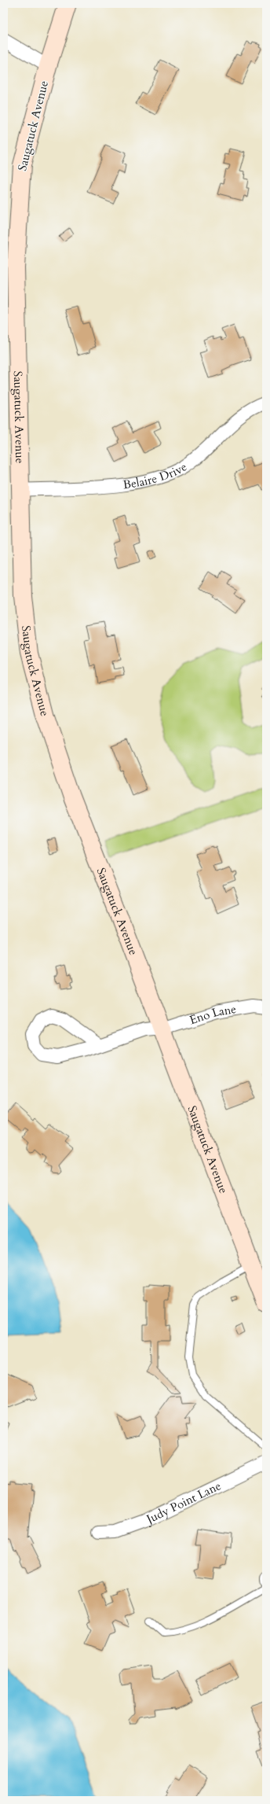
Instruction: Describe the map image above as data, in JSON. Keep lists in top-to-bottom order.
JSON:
{
  "streets": {
    "main road": ["Saugatuck Avenue"],
    "street": ["Belaire Drive", "Eno Lane", "Judy Point Lane"]
  },
  "crossings": [
    ["Saugatuck Avenue", "Belaire Drive"],
    ["Saugatuck Avenue", "Eno Lane"]
  ]
}
